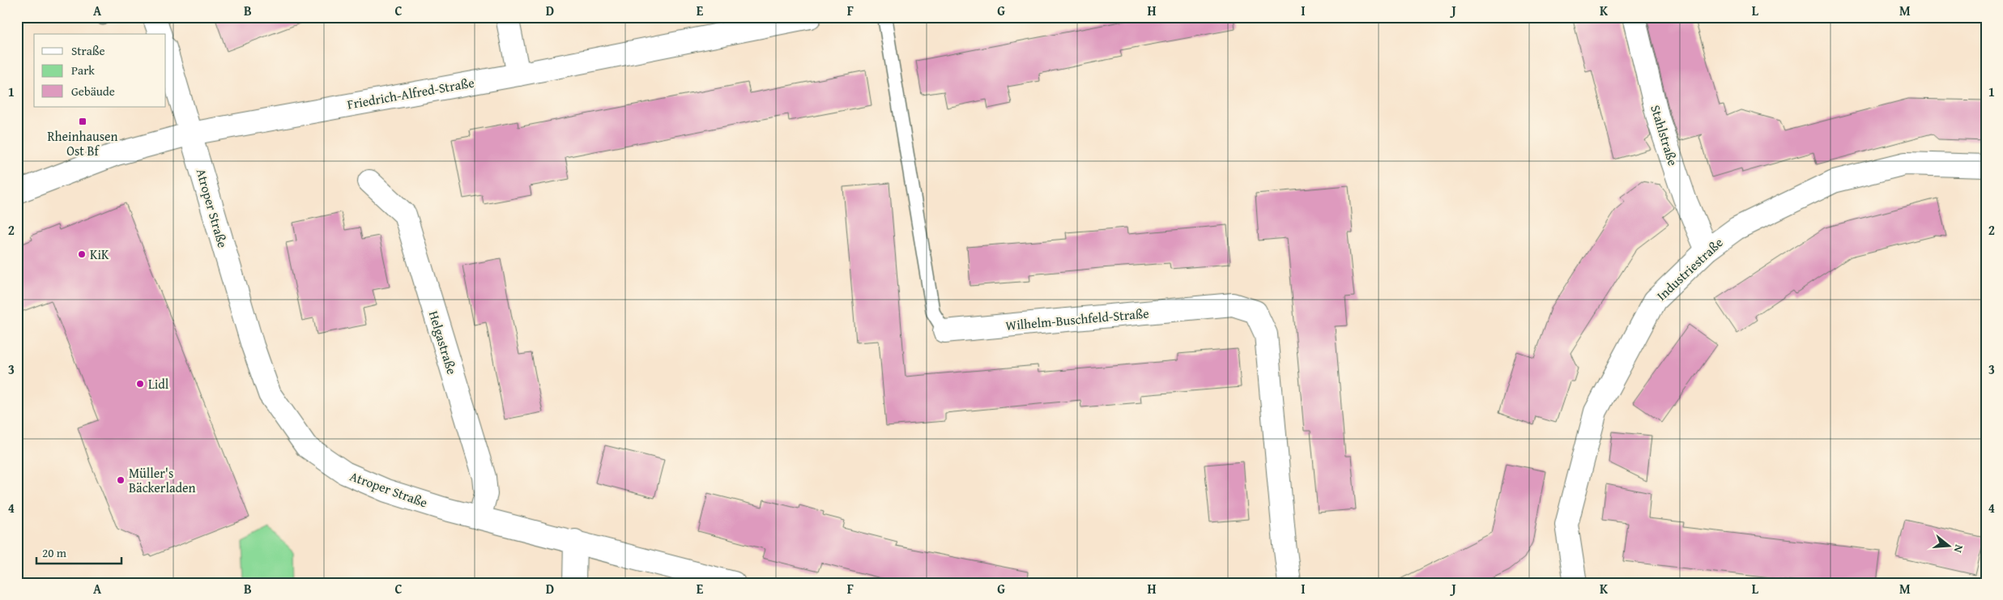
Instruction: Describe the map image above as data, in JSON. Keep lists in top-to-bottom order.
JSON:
{
  "streets": {
    "street": [
      "Friedrich-Alfred-Straße",
      "Stahlstraße",
      "Atroper Straße",
      "Industriestraße",
      "Wilhelm-Buschfeld-Straße",
      "Helgastraße"
    ]
  },
  "crossings": [
    ["Friedrich-Alfred-Straße", "Atroper Straße"],
    ["Stahlstraße", "Industriestraße"],
    ["Atroper Straße", "Helgastraße"]
  ],
  "places": {
    "transit": ["Rheinhausen Ost Bf"],
    "other": ["KiK", "Lidl", "Müller's Bäckerladen"]
  },
  "legend": ["Straße", "Park", "Gebäude"],
  "scale_bar": "20 m",
  "north": "right",
  "grid": {
    "columns": [
      "A",
      "B",
      "C",
      "D",
      "E",
      "F",
      "G",
      "H",
      "I",
      "J",
      "K",
      "L",
      "M"
    ],
    "rows": [
      "1",
      "2",
      "3",
      "4"
    ]
  }
}
